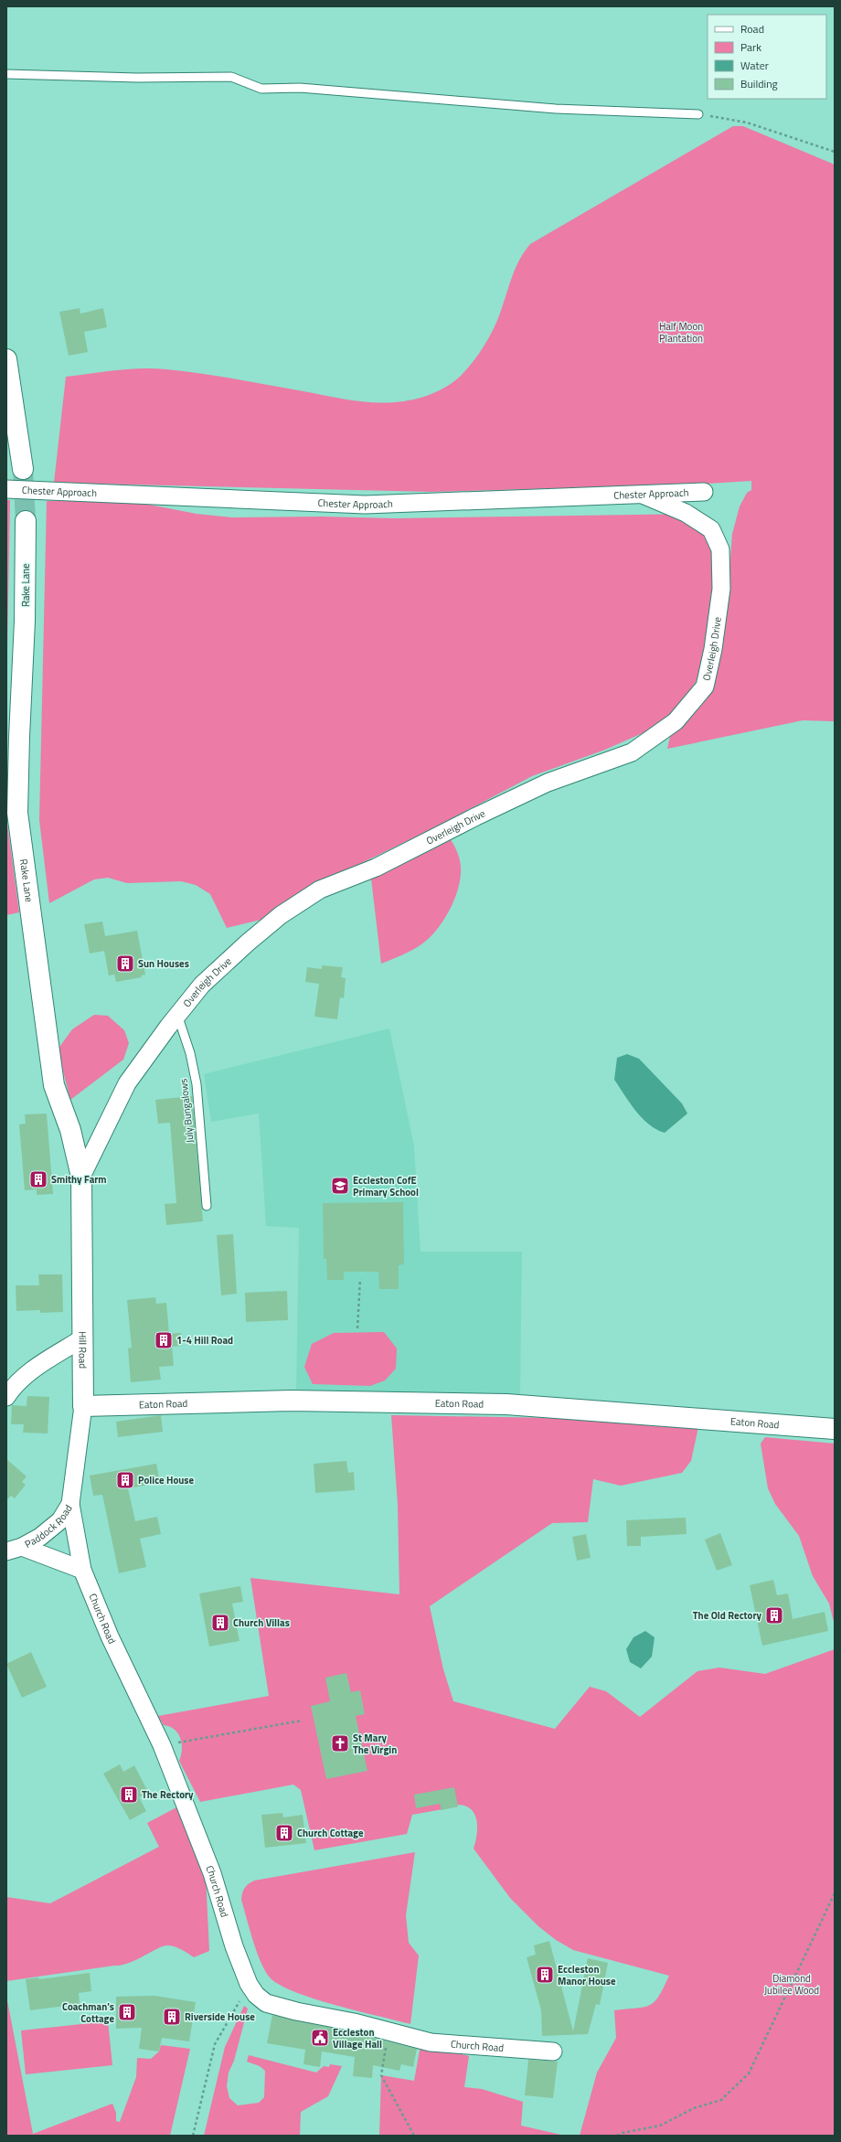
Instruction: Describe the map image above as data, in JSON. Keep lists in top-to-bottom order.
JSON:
{
  "streets": {
    "street": [
      "Chester Approach",
      "Rake Lane",
      "Overleigh Drive",
      "Hill Road",
      "Eaton Road",
      "Paddock Road",
      "Church Road"
    ],
    "lane": ["July Bungalows"]
  },
  "crossings": [
    ["Chester Approach", "Overleigh Drive"],
    ["Rake Lane", "Overleigh Drive"],
    ["Rake Lane", "Hill Road"],
    ["Overleigh Drive", "July Bungalows"],
    ["Hill Road", "Eaton Road"],
    ["Hill Road", "Paddock Road"],
    ["Paddock Road", "Church Road"]
  ],
  "parks": ["Half Moon Plantation", "Diamond Jubilee Wood"],
  "places": {
    "building": [
      "Sun Houses",
      "Smithy Farm",
      "1-4 Hill Road",
      "Police House",
      "The Old Rectory",
      "Church Villas",
      "The Rectory",
      "Church Cottage",
      "Eccleston Manor House",
      "Coachman's Cottage",
      "Riverside House"
    ],
    "school or university": ["Eccleston CofE Primary School"],
    "church": ["St Mary The Virgin"],
    "public building": ["Eccleston Village Hall"]
  },
  "legend": [
    "Road",
    "Park",
    "Water",
    "Building"
  ]
}
